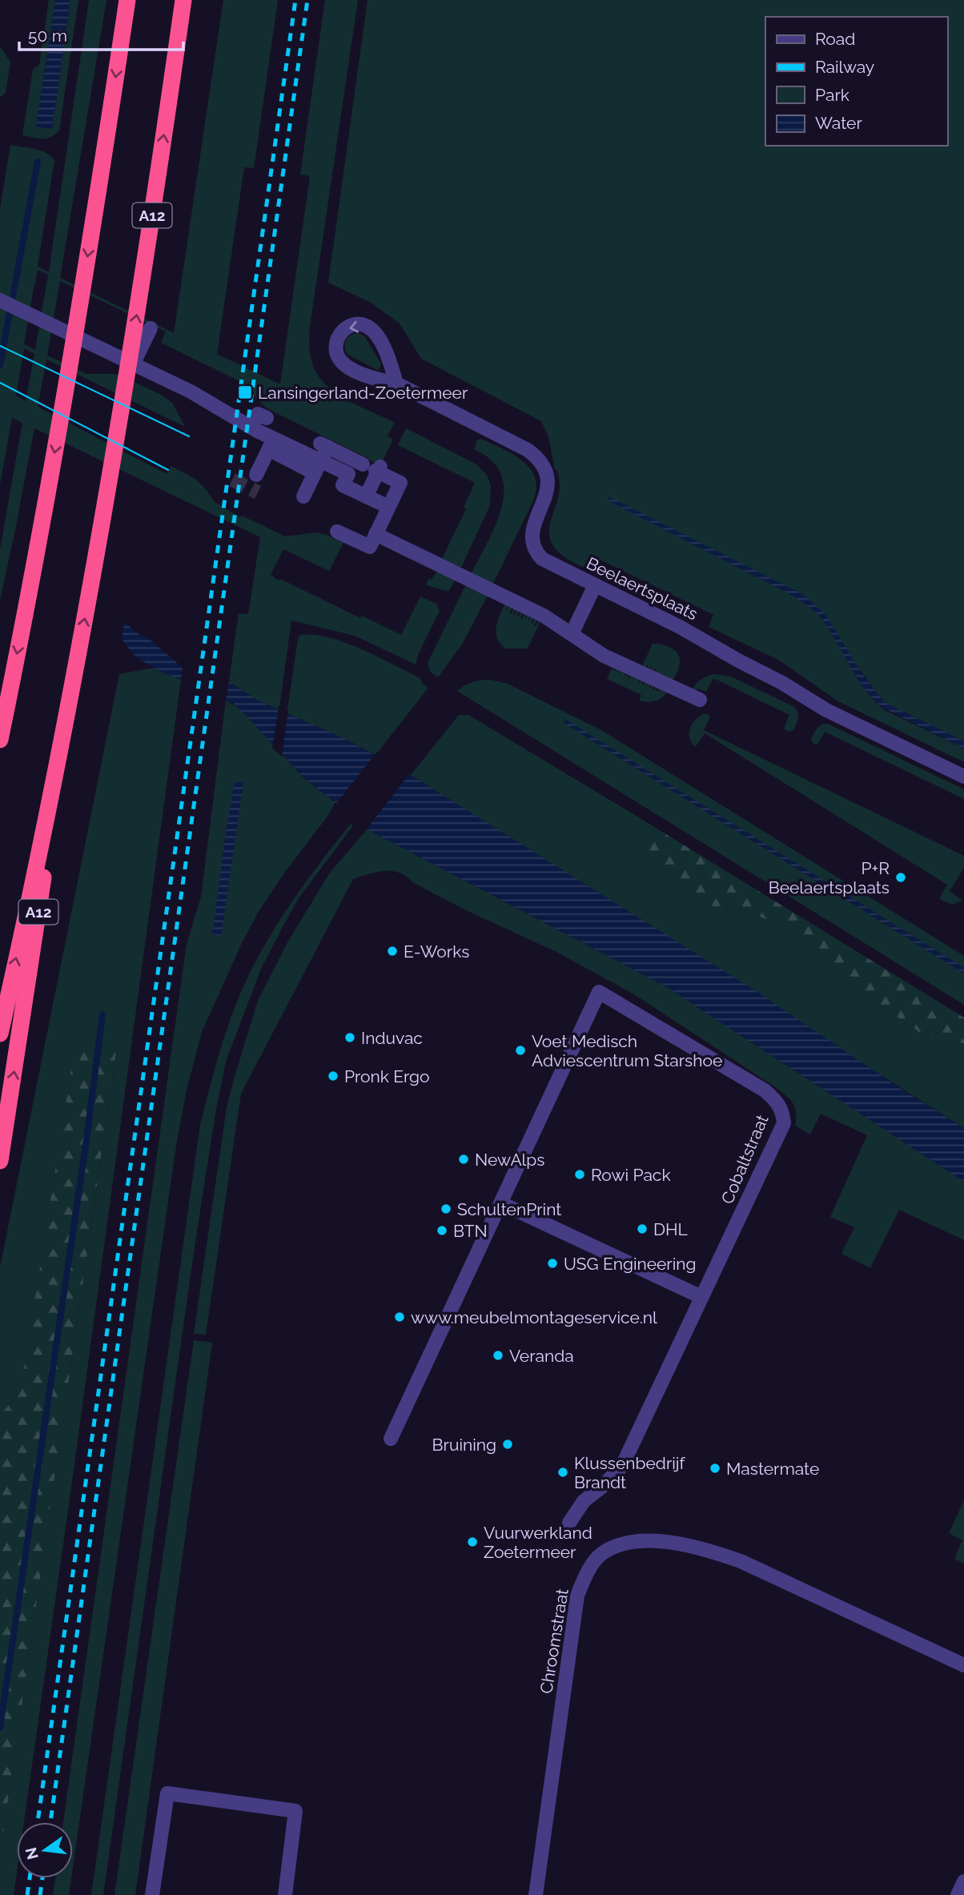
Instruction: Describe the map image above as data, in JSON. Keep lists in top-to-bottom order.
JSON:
{
  "streets": {
    "highway": ["A12"],
    "street": ["Beelaertsplaats", "Cobaltstraat", "Chroomstraat"]
  },
  "places": {
    "transit": ["Lansingerland-Zoetermeer"],
    "other": [
      "P+R Beelaertsplaats",
      "E-Works",
      "Induvac",
      "Voet Medisch Adviescentrum Starshoe",
      "Pronk Ergo",
      "NewAlps",
      "Rowi Pack",
      "SchultenPrint",
      "DHL",
      "BTN",
      "USG Engineering",
      "www.meubelmontageservice.nl",
      "Veranda",
      "Bruining",
      "Mastermate",
      "Klussenbedrijf Brandt",
      "Vuurwerkland Zoetermeer"
    ]
  },
  "legend": [
    "Road",
    "Railway",
    "Park",
    "Water"
  ],
  "scale_bar": "50 m",
  "north": "left"
}
